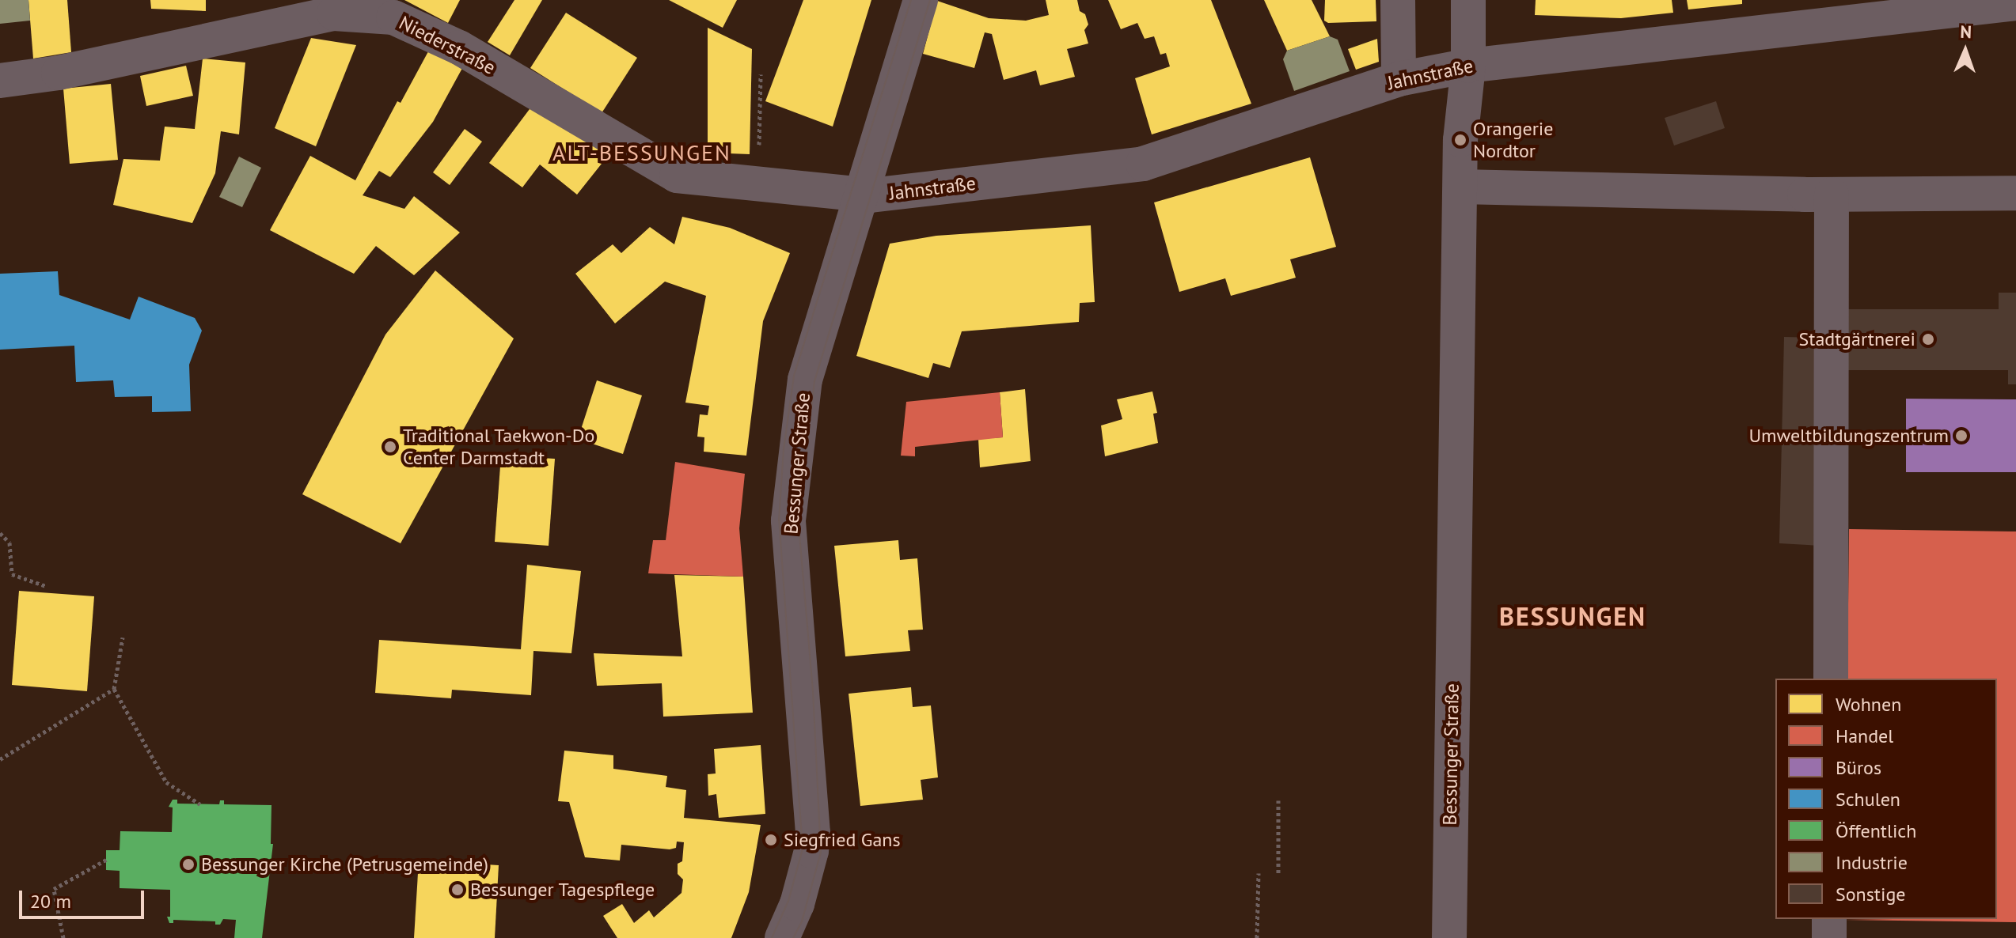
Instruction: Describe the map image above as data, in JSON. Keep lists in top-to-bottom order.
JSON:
{
  "streets": {
    "street": ["Niederstraße", "Jahnstraße", "Bessunger Straße"]
  },
  "crossings": [
    ["Niederstraße", "Jahnstraße"],
    ["Niederstraße", "Bessunger Straße"],
    ["Jahnstraße", "Bessunger Straße"]
  ],
  "districts": ["ALT-BESSUNGEN", "BESSUNGEN"],
  "places": [
    "Orangerie Nordtor",
    "Stadtgärtnerei",
    "Umweltbildungszentrum",
    "Traditional Taekwon-Do Center Darmstadt",
    "Siegfried Gans",
    "Bessunger Kirche (Petrusgemeinde)",
    "Bessunger Tagespflege"
  ],
  "legend": [
    "Wohnen",
    "Handel",
    "Büros",
    "Schulen",
    "Öffentlich",
    "Industrie",
    "Sonstige"
  ],
  "scale_bar": "20 m",
  "north": "top"
}
